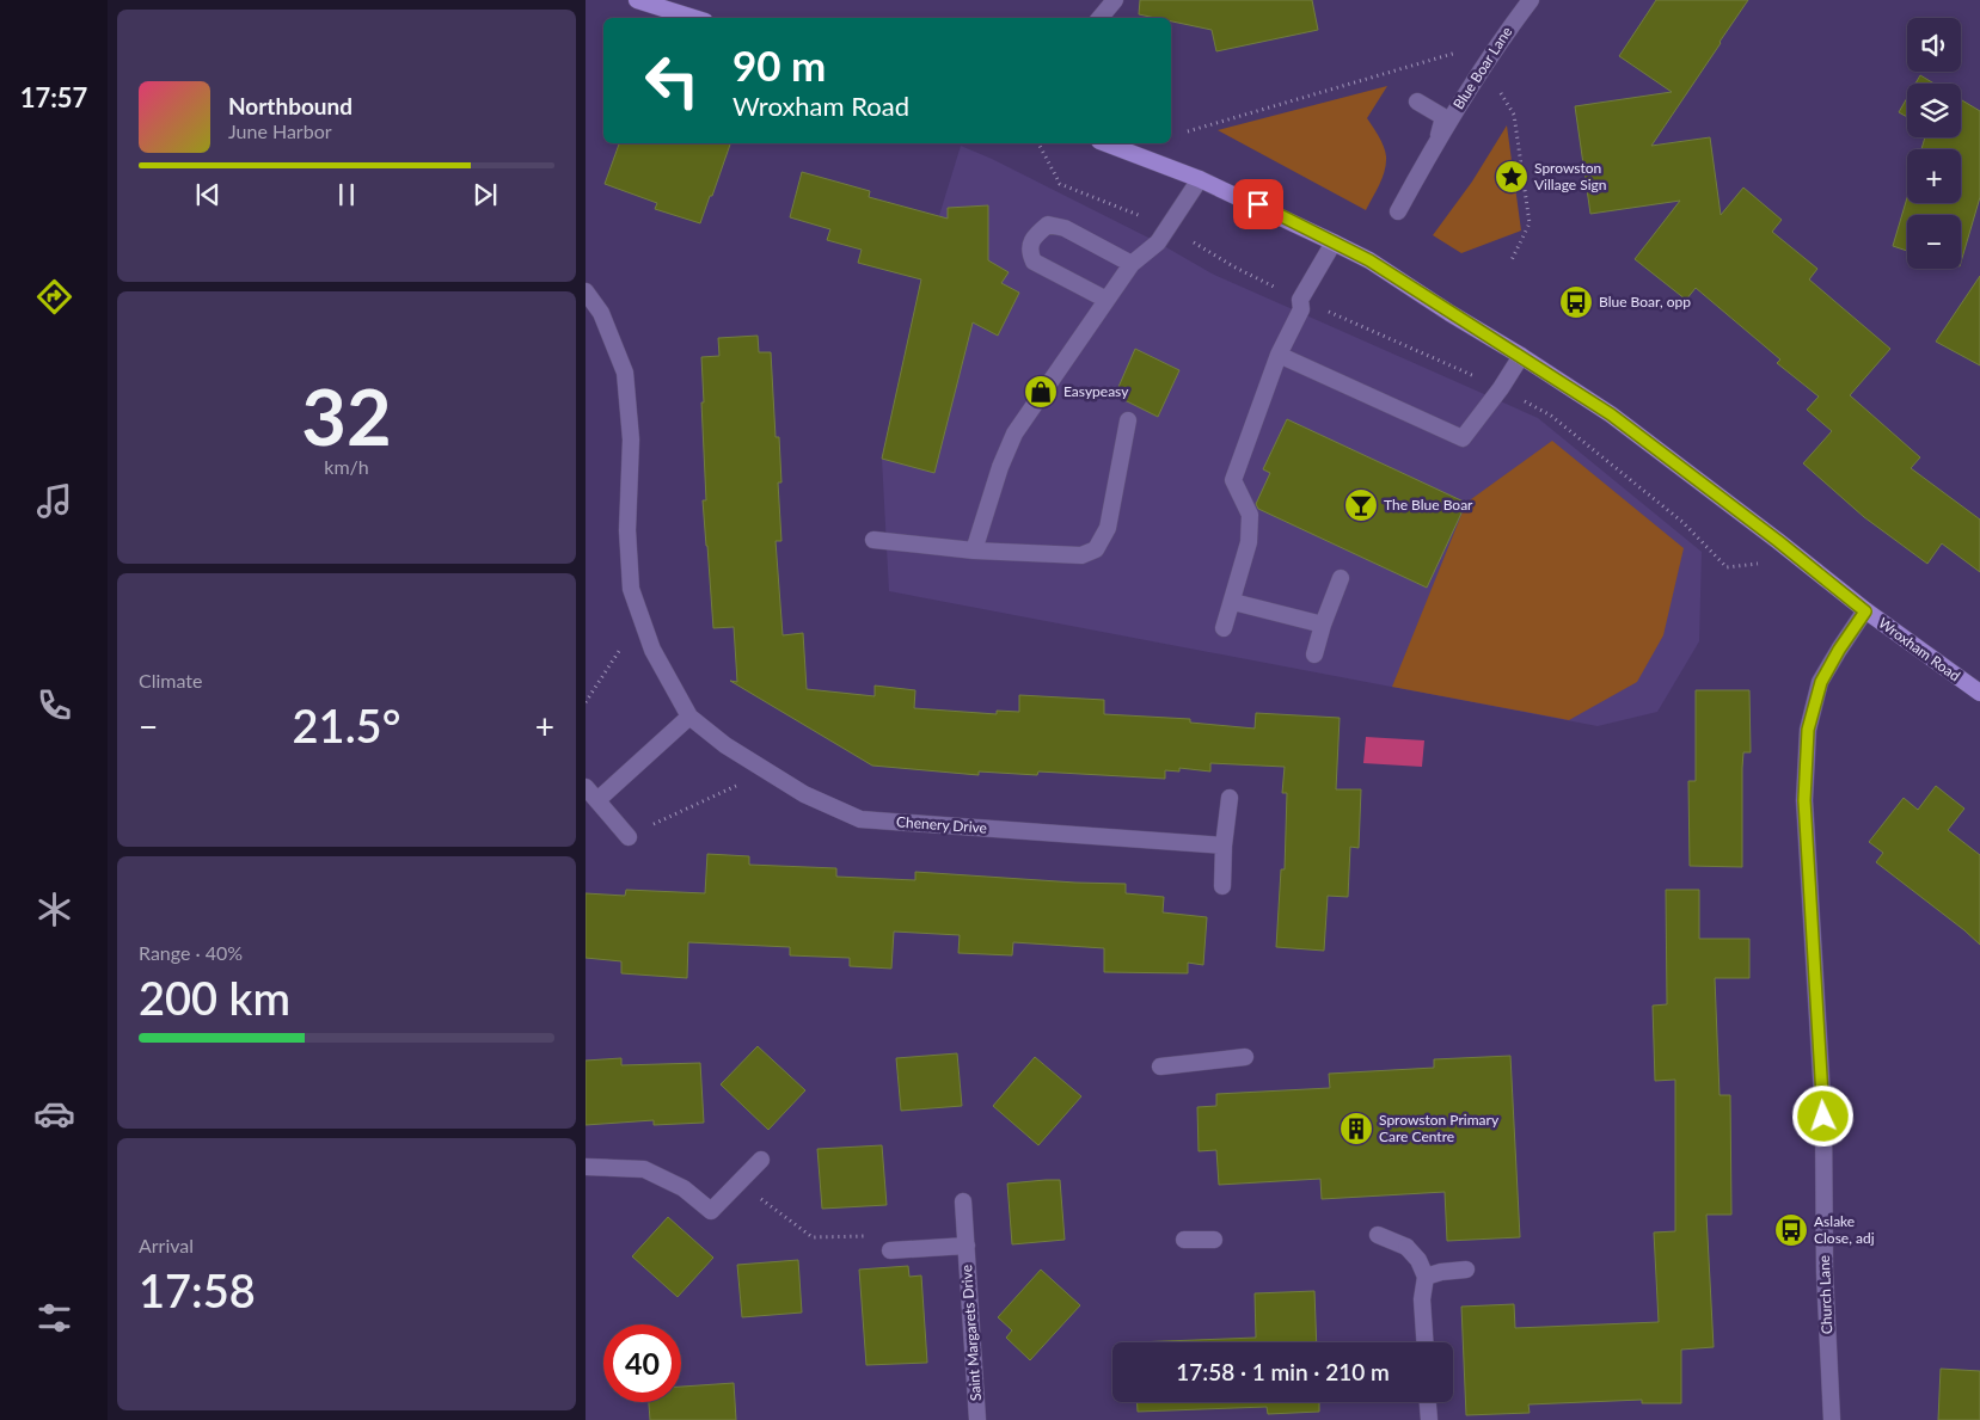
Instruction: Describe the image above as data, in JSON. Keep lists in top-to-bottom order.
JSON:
{
  "streets": {
    "main road": ["Wroxham Road"],
    "street": [
      "Blue Boar Lane",
      "Chenery Drive",
      "Church Lane",
      "Saint Margarets Drive"
    ]
  },
  "crossings": [
    ["Wroxham Road", "Church Lane"]
  ],
  "places": {
    "place": ["Sprowston Village Sign"],
    "bus stop": ["Blue Boar, opp", "Aslake Close, adj"],
    "shop": ["Easypeasy"],
    "bar": ["The Blue Boar"],
    "building": ["Sprowston Primary Care Centre"]
  },
  "page": {
    "tabs": "17:57",
    "map_buttons": ["+", "−"],
    "turn": ["90 m", "Wroxham Road"],
    "song": ["Northbound", "June Harbor"],
    "tile": [
      ["32", "km/h"],
      "Climate",
      ["Range · 40%", "200 km"],
      ["Arrival", "17:58"]
    ],
    "heat": ["−", "21.5°", "+"],
    "limit": "40",
    "trip": "17:58 · 1 min · 210 m"
  }
}
